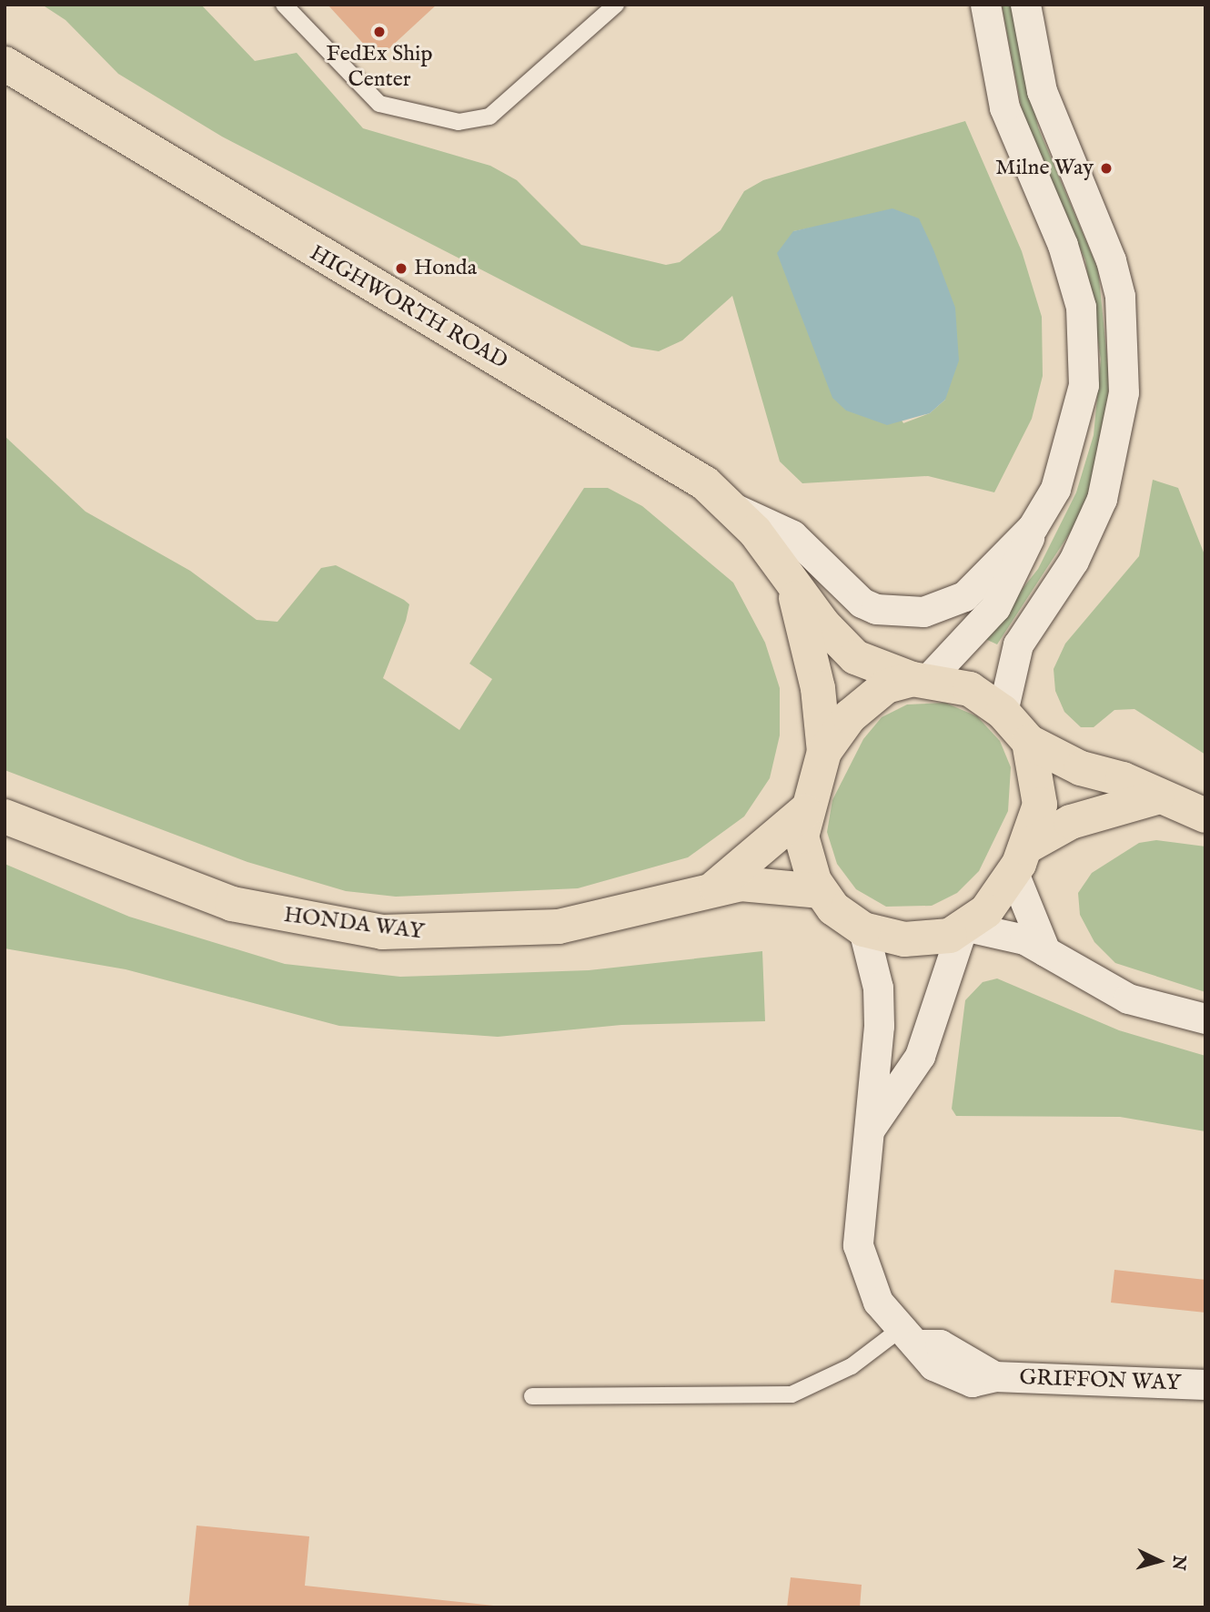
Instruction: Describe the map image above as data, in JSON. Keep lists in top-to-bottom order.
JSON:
{
  "streets": {
    "main road": ["HIGHWORTH ROAD", "HONDA WAY"],
    "street": ["GRIFFON WAY"]
  },
  "places": ["FedEx Ship Center", "Milne Way", "Honda"],
  "north": "right"
}
